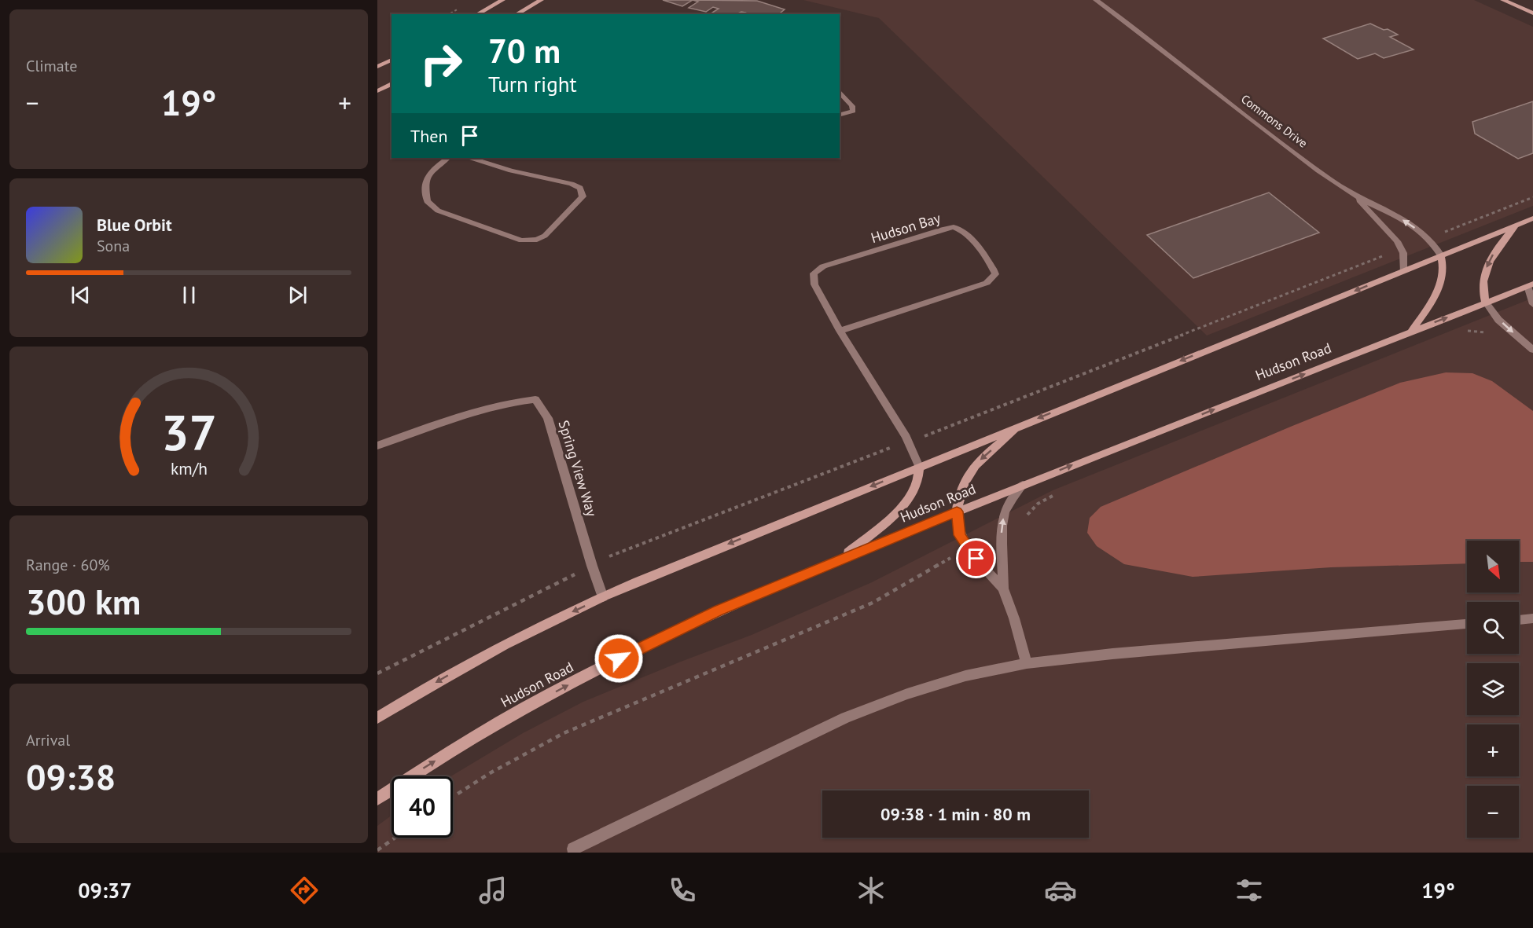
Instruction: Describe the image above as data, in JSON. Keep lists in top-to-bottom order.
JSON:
{
  "streets": {
    "street": [
      "Commons Drive",
      "Hudson Bay",
      "Hudson Road",
      "Spring View Way"
    ]
  },
  "north": "bottom right",
  "page": {
    "tile": [
      "Climate",
      ["Range · 60%", "300 km"],
      ["Arrival", "09:38"]
    ],
    "turn": ["70 m", "Turn right"],
    "heat": ["−", "19°", "+"],
    "then": "Then",
    "song": ["Blue Orbit", "Sona"],
    "map_buttons": ["+", "−"],
    "limit": "40",
    "trip": "09:38 · 1 min · 80 m",
    "tabs": ["09:37", "19°"],
    "gauge": ["37", "km/h"]
  }
}
